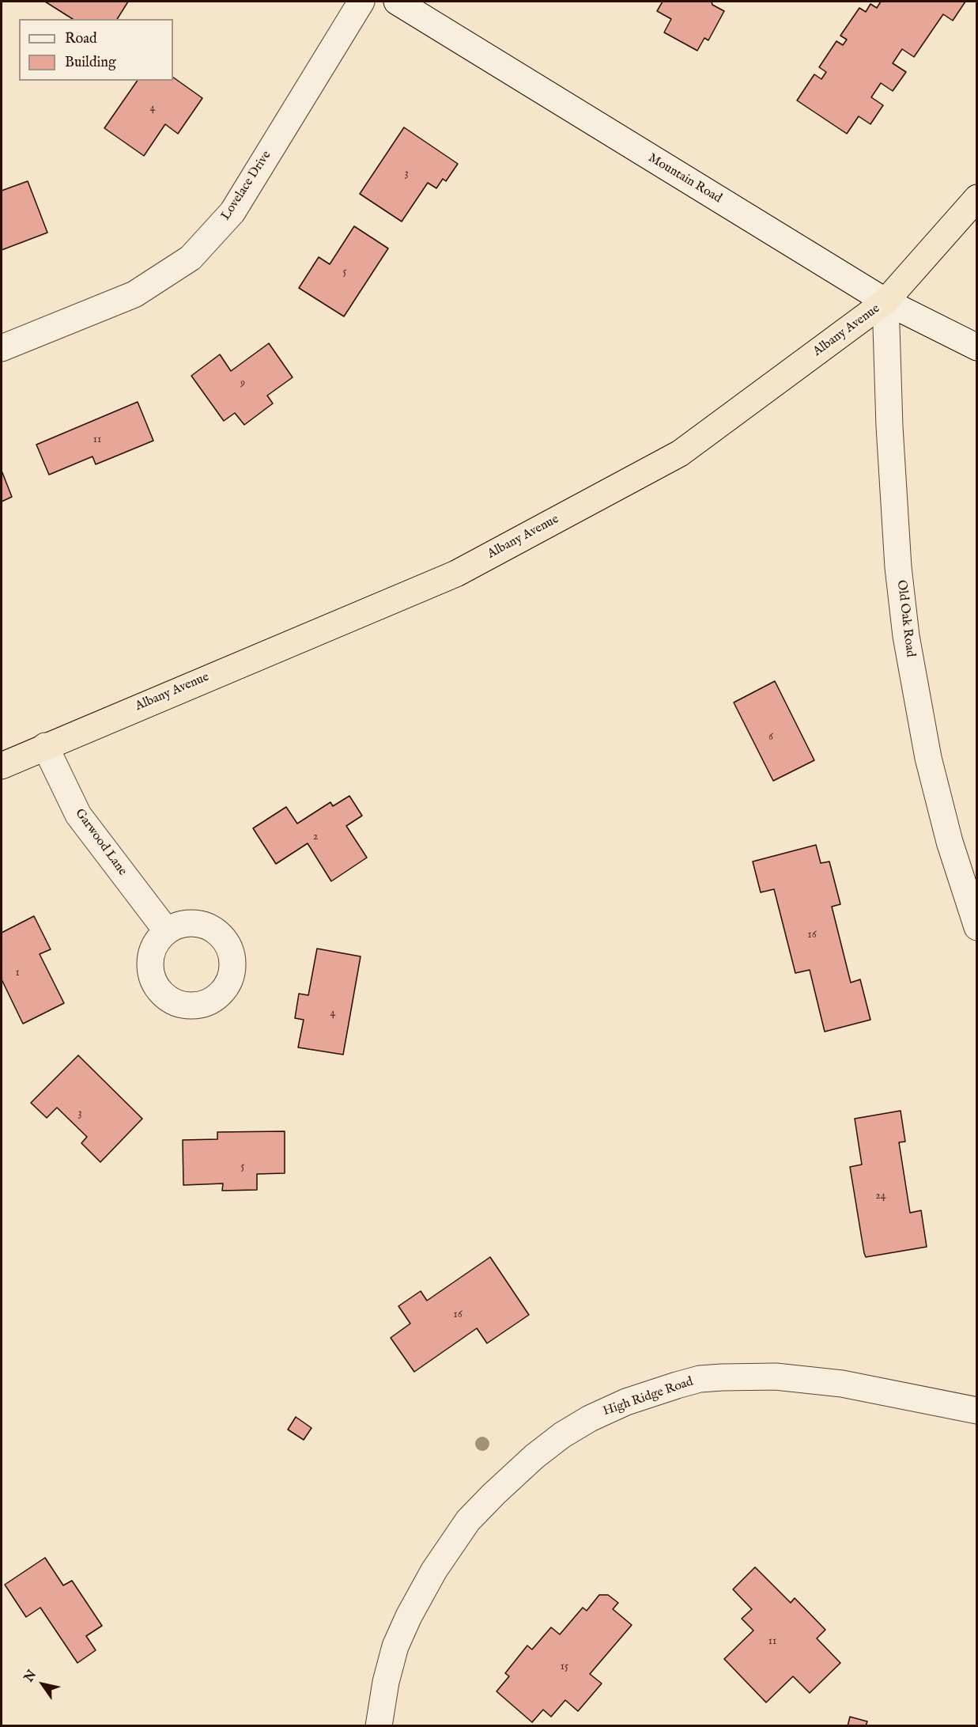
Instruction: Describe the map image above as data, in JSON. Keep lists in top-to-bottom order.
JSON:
{
  "streets": {
    "highway": ["Albany Avenue"],
    "street": [
      "Mountain Road",
      "Lovelace Drive",
      "Old Oak Road",
      "Garwood Lane",
      "High Ridge Road"
    ]
  },
  "crossings": [
    ["Mountain Road", "Albany Avenue"],
    ["Mountain Road", "Old Oak Road"],
    ["Albany Avenue", "Old Oak Road"],
    ["Albany Avenue", "Garwood Lane"]
  ],
  "house_numbers": [
    "4",
    "3",
    "5",
    "9",
    "11",
    "6",
    "2",
    "16",
    "1",
    "4",
    "3",
    "5",
    "24",
    "16",
    "11",
    "15"
  ],
  "legend": ["Road", "Building"],
  "north": "top left"
}
